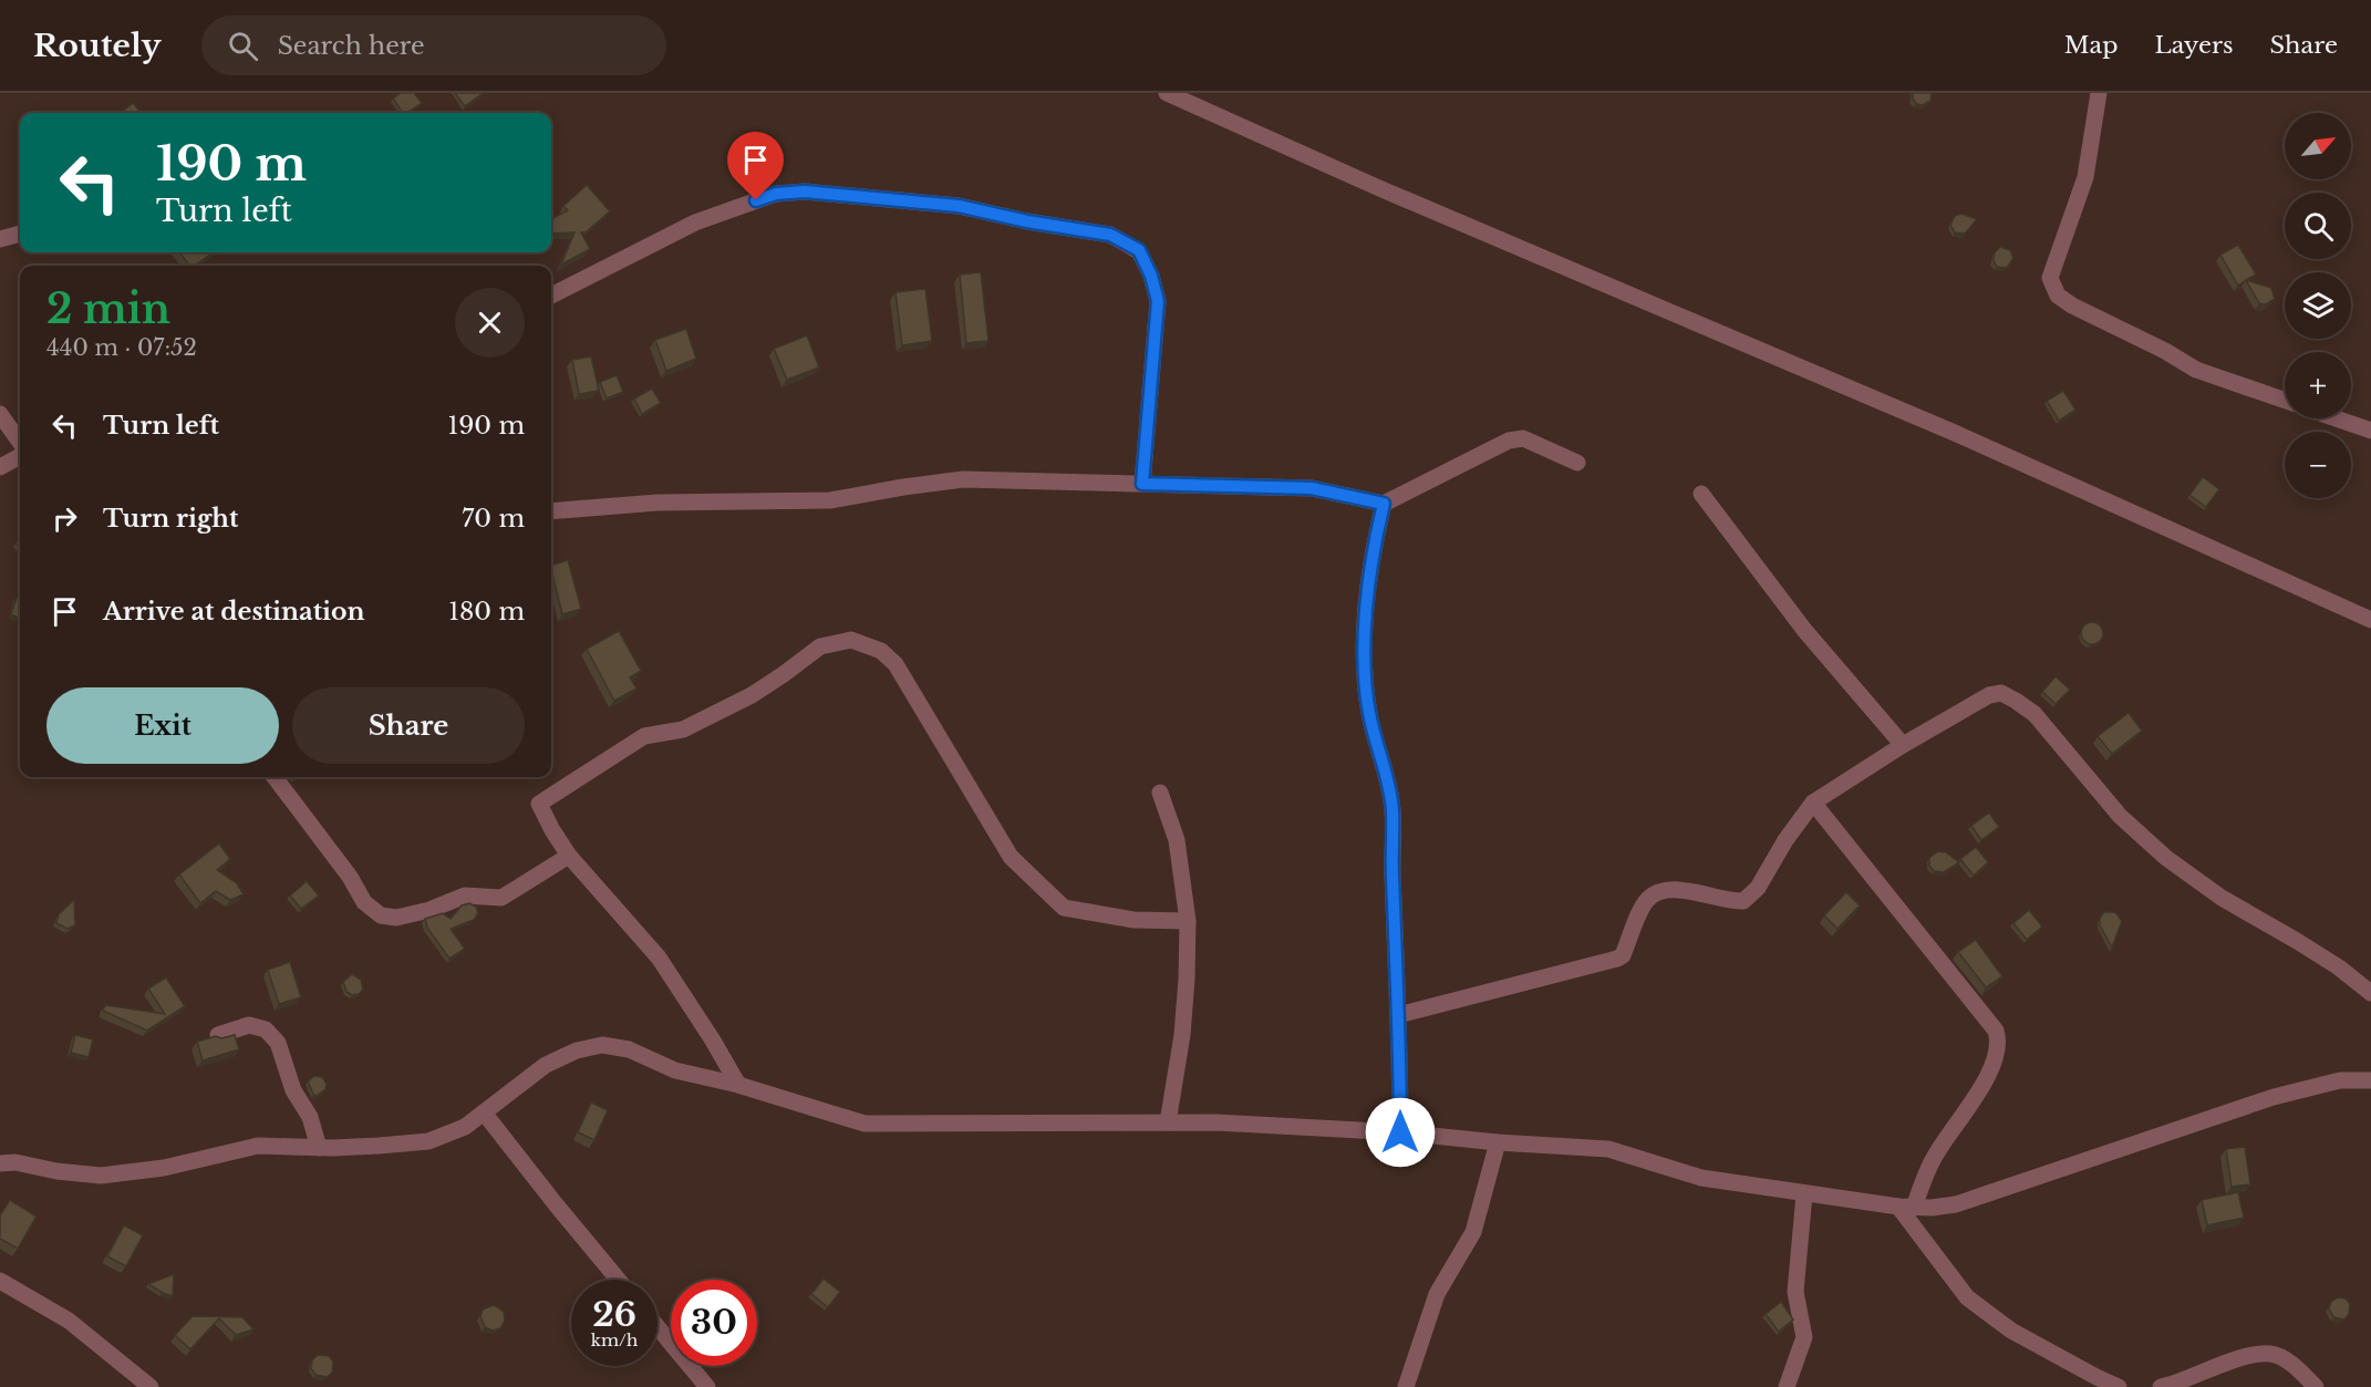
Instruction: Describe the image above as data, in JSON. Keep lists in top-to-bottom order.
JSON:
{
  "north": "top right",
  "page": {
    "header": "Routely",
    "search": "Search here",
    "nav": ["Map", "Layers", "Share"],
    "map_buttons": ["+", "−"],
    "turn": ["190 m", "Turn left"],
    "heading": ["2 min", "440 m · 07:52"],
    "list": [
      {
        "name": "Turn left",
        "value": "190 m"
      },
      {
        "name": "Turn right",
        "value": "70 m"
      },
      {
        "name": "Arrive at destination",
        "value": "180 m"
      }
    ],
    "buttons": ["Exit", "Share"],
    "speed": "26 km/h",
    "limit": "30"
  }
}
